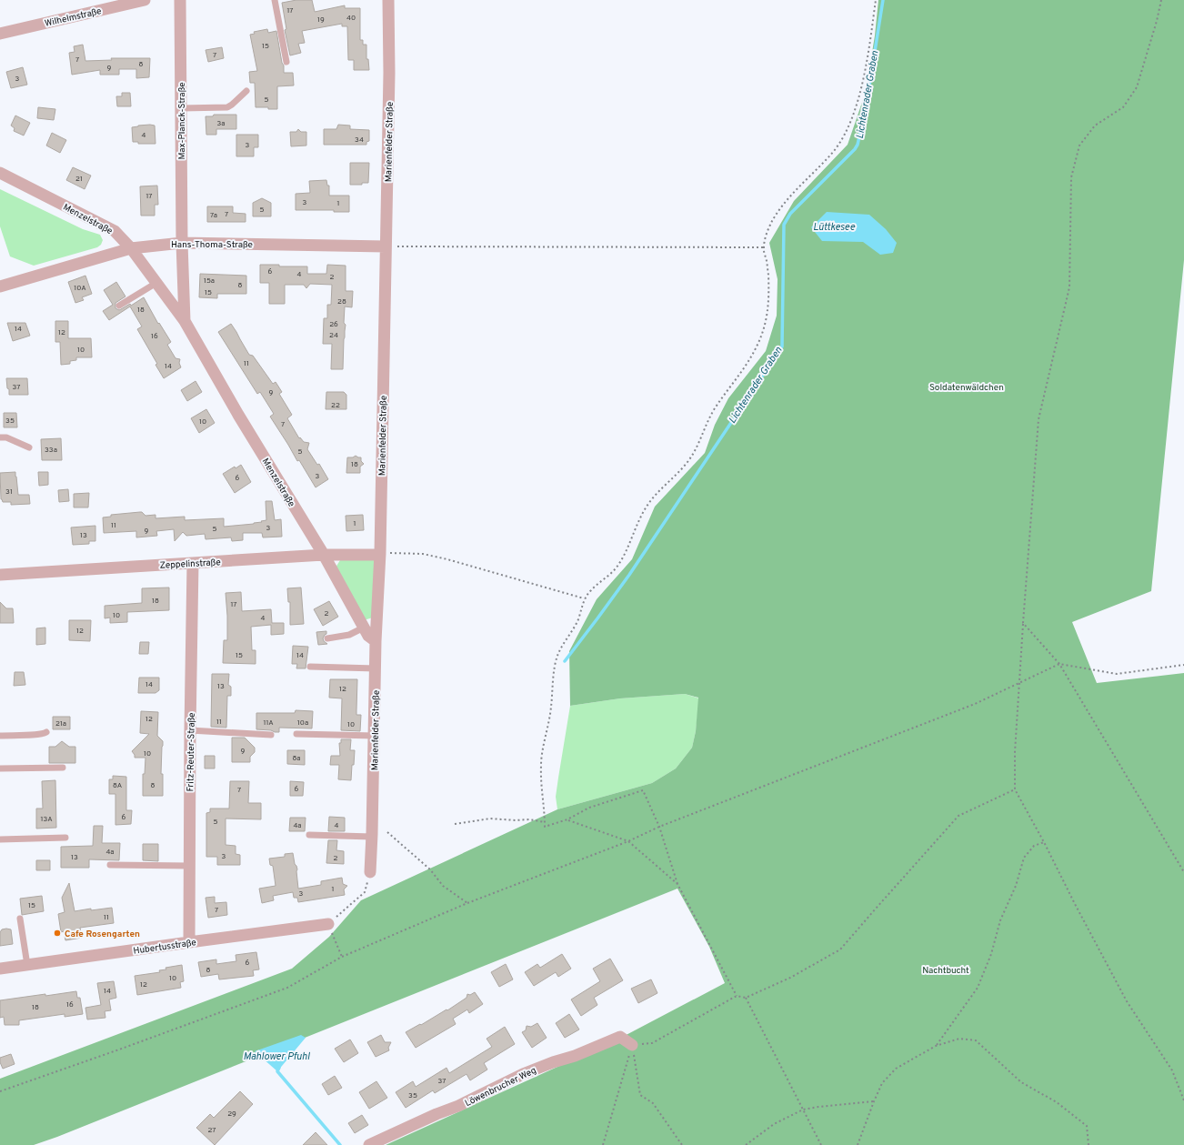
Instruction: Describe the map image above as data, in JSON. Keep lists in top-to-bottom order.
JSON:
{
  "streets": {
    "street": [
      "Wilhelmstraße",
      "Max-Planck-Straße",
      "Marienfelder Straße",
      "Menzelstraße",
      "Hans-Thoma-Straße",
      "Zeppelinstraße",
      "Fritz-Reuter-Straße",
      "Hubertusstraße",
      "Löwenbrucher Weg"
    ]
  },
  "crossings": [
    ["Max-Planck-Straße", "Menzelstraße"],
    ["Max-Planck-Straße", "Hans-Thoma-Straße"],
    ["Marienfelder Straße", "Menzelstraße"],
    ["Marienfelder Straße", "Hans-Thoma-Straße"],
    ["Marienfelder Straße", "Zeppelinstraße"],
    ["Menzelstraße", "Hans-Thoma-Straße"],
    ["Menzelstraße", "Zeppelinstraße"],
    ["Zeppelinstraße", "Fritz-Reuter-Straße"],
    ["Fritz-Reuter-Straße", "Hubertusstraße"]
  ],
  "water": ["Lichtenrader Graben", "Lüttkesee", "Mahlower Pfuhl"],
  "parks": ["Soldatenwäldchen", "Nachtbucht"],
  "places": ["Cafe Rosengarten"],
  "house_numbers": [
    "17",
    "40",
    "19",
    "15",
    "7",
    "7",
    "8",
    "9",
    "3",
    "5",
    "3a",
    "4",
    "34",
    "3",
    "21",
    "17",
    "3",
    "1",
    "5",
    "7",
    "7a",
    "6",
    "4",
    "2",
    "15a",
    "8",
    "10A",
    "15",
    "28",
    "18",
    "26",
    "14",
    "12",
    "24",
    "16",
    "10",
    "11",
    "14",
    "37",
    "9",
    "22",
    "35",
    "10",
    "7",
    "33a",
    "5",
    "18",
    "3",
    "6",
    "31",
    "1",
    "11",
    "3",
    "5",
    "9",
    "13",
    "18",
    "17",
    "2",
    "10",
    "4",
    "12",
    "15",
    "14",
    "14",
    "13",
    "12",
    "12",
    "11",
    "11A",
    "10a",
    "21a",
    "10",
    "9",
    "10",
    "8a",
    "8A",
    "8",
    "6",
    "7",
    "6",
    "13A",
    "5",
    "4a",
    "4",
    "4a",
    "3",
    "13",
    "2",
    "1",
    "3",
    "15",
    "7",
    "11",
    "6",
    "8",
    "10",
    "12",
    "14",
    "16",
    "18",
    "37",
    "35",
    "29",
    "27"
  ]
}
